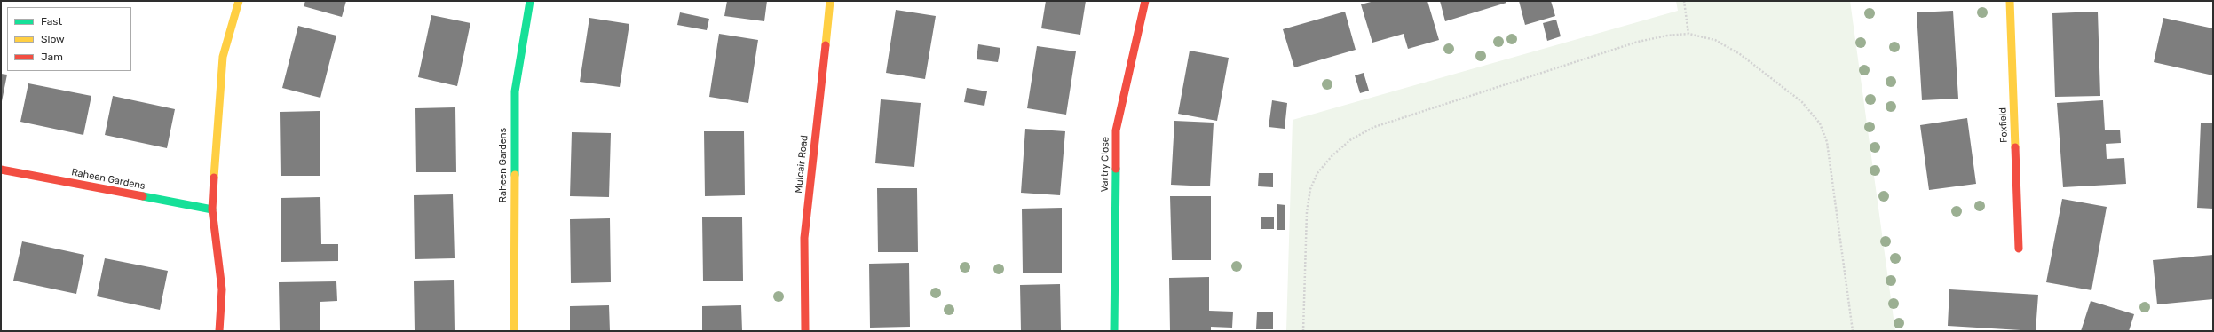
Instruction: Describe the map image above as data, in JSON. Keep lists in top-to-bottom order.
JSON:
{
  "streets": {
    "street": [
      "Foxfield",
      "Mulcair Road",
      "Vartry Close",
      "Raheen Gardens"
    ]
  },
  "legend": ["Fast", "Slow", "Jam"]
}
